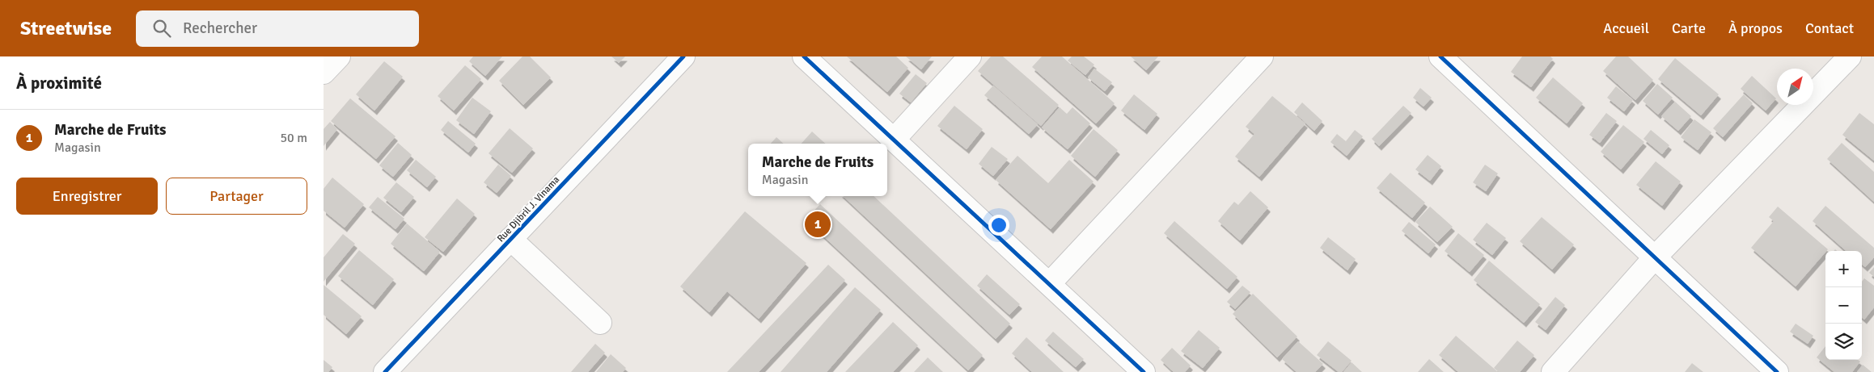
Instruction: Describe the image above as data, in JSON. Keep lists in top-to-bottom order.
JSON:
{
  "streets": {
    "street": ["Rue Djibril J. Vinama"]
  },
  "north": "top right",
  "page": {
    "header": "Streetwise",
    "search": "Rechercher",
    "nav": [
      "Accueil",
      "Carte",
      "À propos",
      "Contact"
    ],
    "heading": "À proximité",
    "list": [
      {
        "mark": "1",
        "name": "Marche de Fruits",
        "note": "Magasin",
        "value": "50 m"
      }
    ],
    "popup": ["Marche de Fruits", "Magasin"],
    "buttons": ["Enregistrer", "Partager"],
    "pins": "1",
    "map_buttons": ["+", "−"]
  }
}
